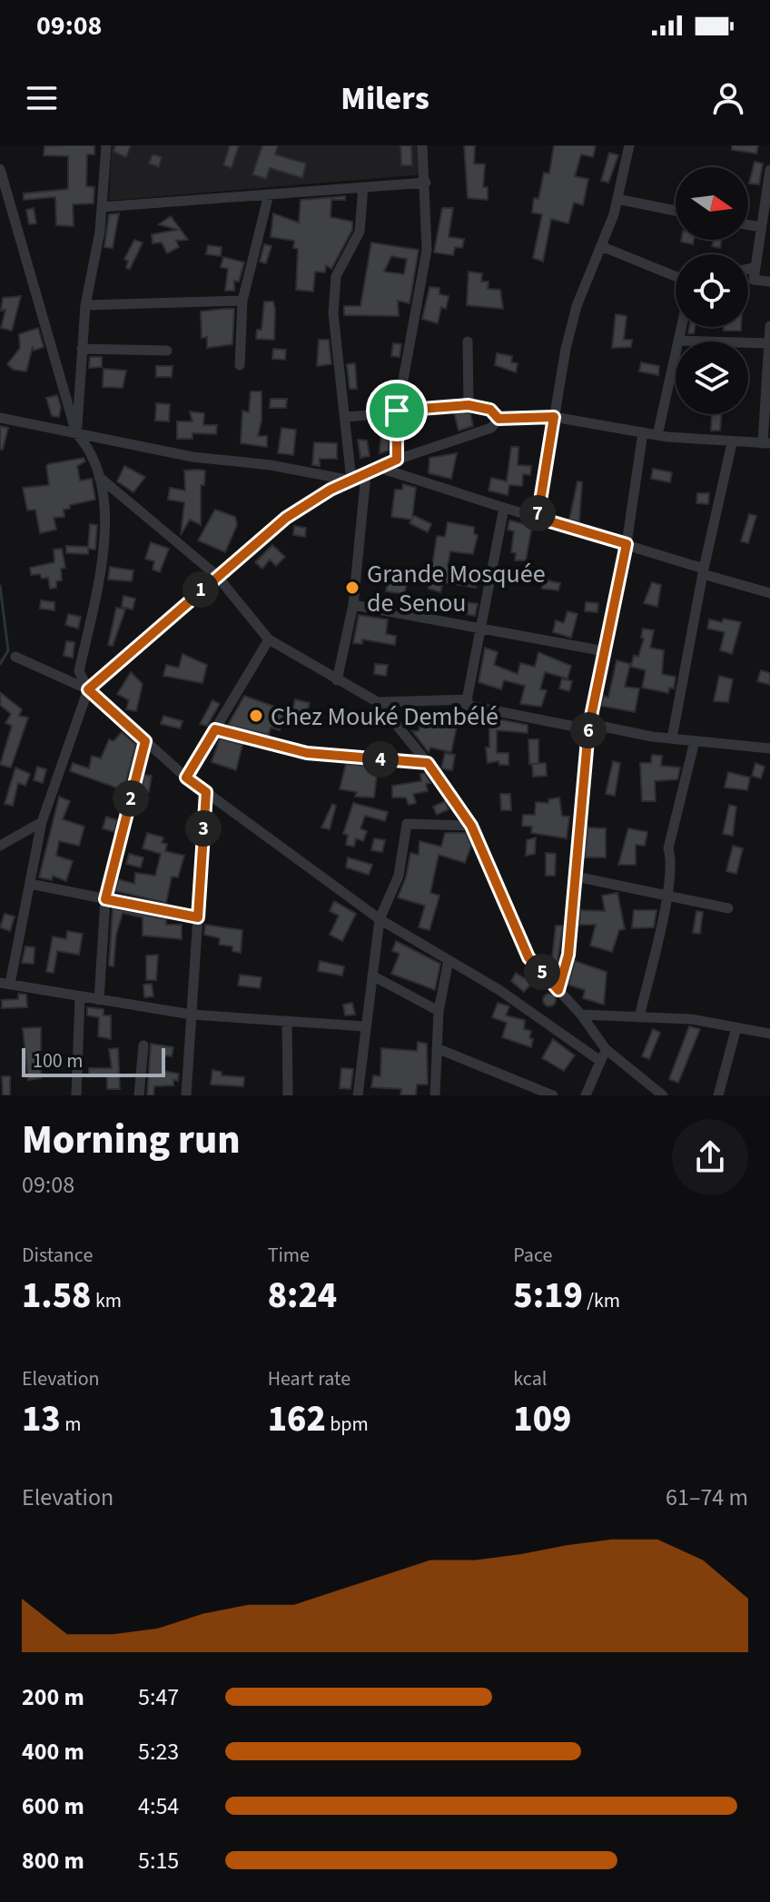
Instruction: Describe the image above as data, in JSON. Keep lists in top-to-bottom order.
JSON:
{
  "places": ["Grande Mosquée de Senou", "Chez Mouké Dembélé"],
  "scale_bar": "100 m",
  "north": "right",
  "page": {
    "status": "09:08",
    "header": "Milers",
    "pins": [
      "7",
      "1",
      "6",
      "4",
      "2",
      "3",
      "5"
    ],
    "scale": "100 m",
    "heading": ["Morning run", "09:08"],
    "stats": [
      ["Distance", "1.58 km"],
      ["Time", "8:24"],
      ["Pace", "5:19 /km"],
      ["Elevation", "13 m"],
      ["Heart rate", "162 bpm"],
      ["kcal", "109"]
    ],
    "chart": ["Elevation", "61–74 m"],
    "list": [
      {
        "name": "200 m",
        "note": "5:47"
      },
      {
        "name": "400 m",
        "note": "5:23"
      },
      {
        "name": "600 m",
        "note": "4:54"
      },
      {
        "name": "800 m",
        "note": "5:15"
      }
    ]
  }
}
